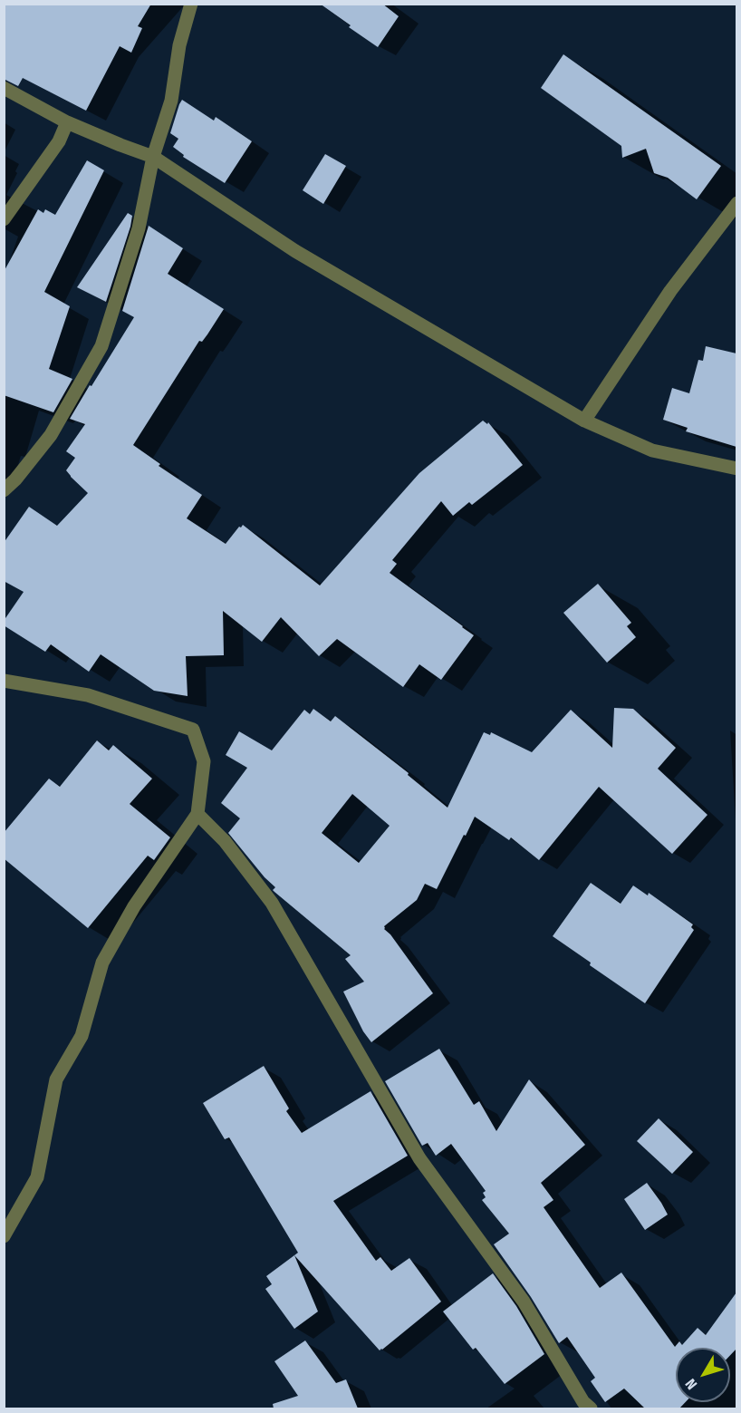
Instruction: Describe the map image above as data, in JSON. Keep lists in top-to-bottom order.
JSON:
{
  "north": "bottom left"
}
